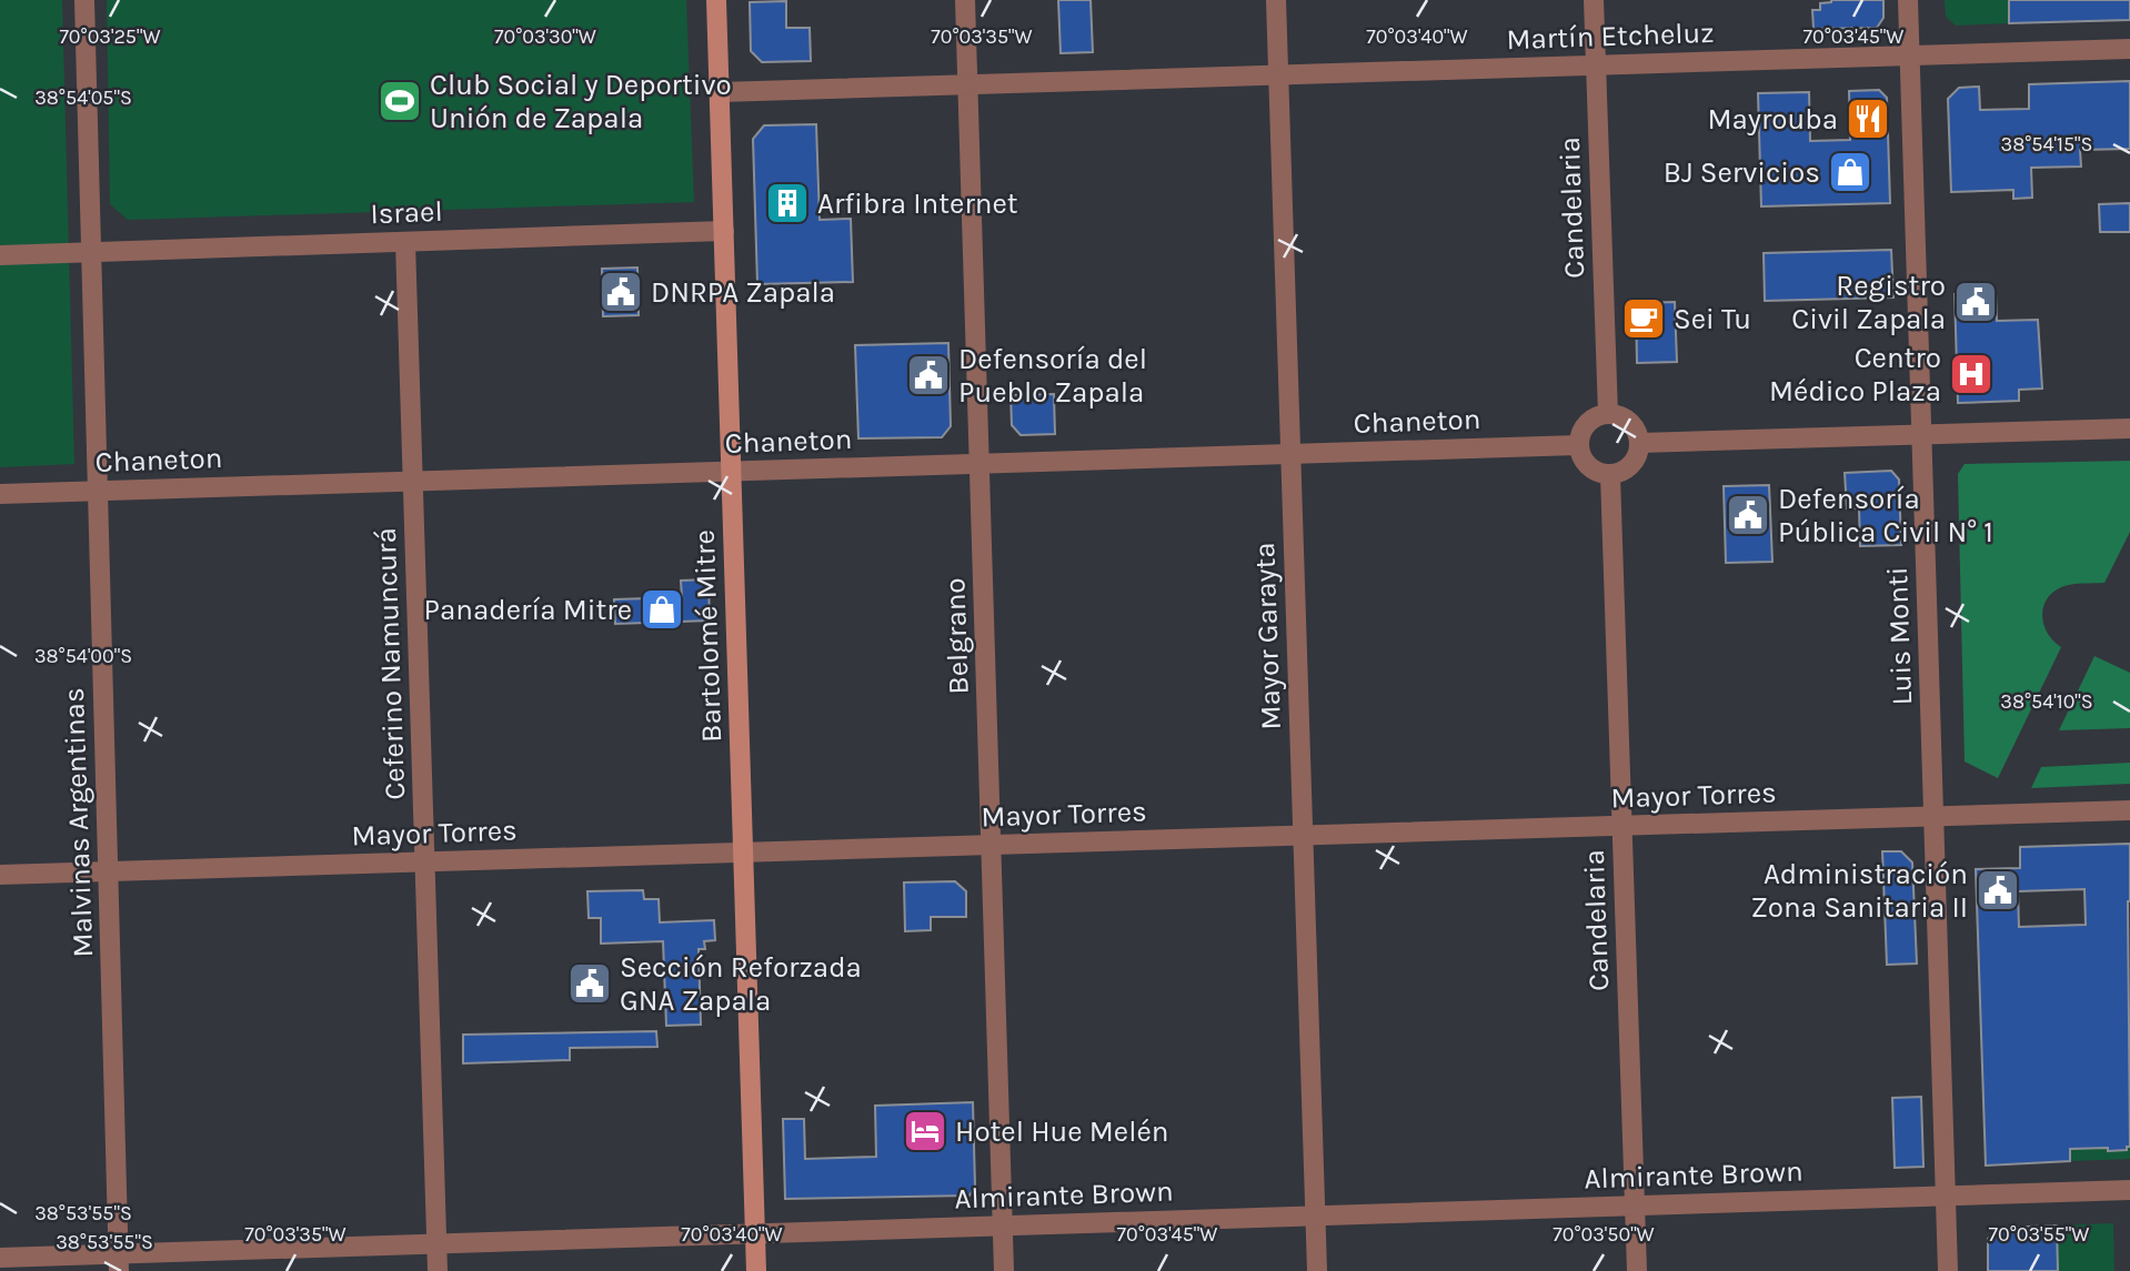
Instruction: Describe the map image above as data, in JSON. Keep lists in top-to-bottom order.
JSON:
{
  "streets": {
    "main road": ["Bartolomé Mitre"],
    "street": [
      "Martín Etcheluz",
      "Candelaria",
      "Israel",
      "Chaneton",
      "Belgrano",
      "Mayor Garayta",
      "Luis Monti",
      "Ceferino Namuncurá",
      "Mayor Torres",
      "Malvinas Argentinas",
      "Almirante Brown"
    ]
  },
  "crossings": [
    ["Martín Etcheluz", "Candelaria"],
    ["Martín Etcheluz", "Bartolomé Mitre"],
    ["Martín Etcheluz", "Belgrano"],
    ["Martín Etcheluz", "Mayor Garayta"],
    ["Martín Etcheluz", "Luis Monti"],
    ["Candelaria", "Chaneton"],
    ["Candelaria", "Mayor Torres"],
    ["Candelaria", "Almirante Brown"],
    ["Israel", "Bartolomé Mitre"],
    ["Israel", "Ceferino Namuncurá"],
    ["Israel", "Malvinas Argentinas"],
    ["Chaneton", "Bartolomé Mitre"],
    ["Chaneton", "Belgrano"],
    ["Chaneton", "Mayor Garayta"],
    ["Chaneton", "Ceferino Namuncurá"],
    ["Chaneton", "Malvinas Argentinas"],
    ["Bartolomé Mitre", "Mayor Torres"],
    ["Bartolomé Mitre", "Almirante Brown"],
    ["Belgrano", "Mayor Torres"],
    ["Belgrano", "Almirante Brown"],
    ["Mayor Garayta", "Mayor Torres"],
    ["Mayor Garayta", "Almirante Brown"],
    ["Luis Monti", "Mayor Torres"],
    ["Luis Monti", "Almirante Brown"],
    ["Ceferino Namuncurá", "Mayor Torres"],
    ["Ceferino Namuncurá", "Almirante Brown"],
    ["Mayor Torres", "Malvinas Argentinas"],
    ["Malvinas Argentinas", "Almirante Brown"]
  ],
  "places": {
    "sports": ["Club Social y Deportivo Unión de Zapala"],
    "restaurant": ["Mayrouba"],
    "shop": ["BJ Servicios", "Panadería Mitre"],
    "building": ["Arfibra Internet"],
    "public building": [
      "DNRPA Zapala",
      "Registro Civil Zapala",
      "Defensoría del Pueblo Zapala",
      "Defensoría Pública Civil N° 1",
      "Administración Zona Sanitaria II",
      "Sección Reforzada GNA Zapala"
    ],
    "cafe": ["Sei Tu"],
    "hospital": ["Centro Médico Plaza"],
    "hotel": ["Hotel Hue Melén"]
  },
  "coordinates": [
    "70°03'25\"W",
    "70°03'30\"W",
    "70°03'35\"W",
    "70°03'40\"W",
    "70°03'45\"W",
    "38°54'05\"S",
    "38°54'15\"S",
    "38°54'00\"S",
    "38°54'10\"S",
    "38°53'55\"S",
    "70°03'50\"W",
    "70°03'55\"W"
  ]
}
